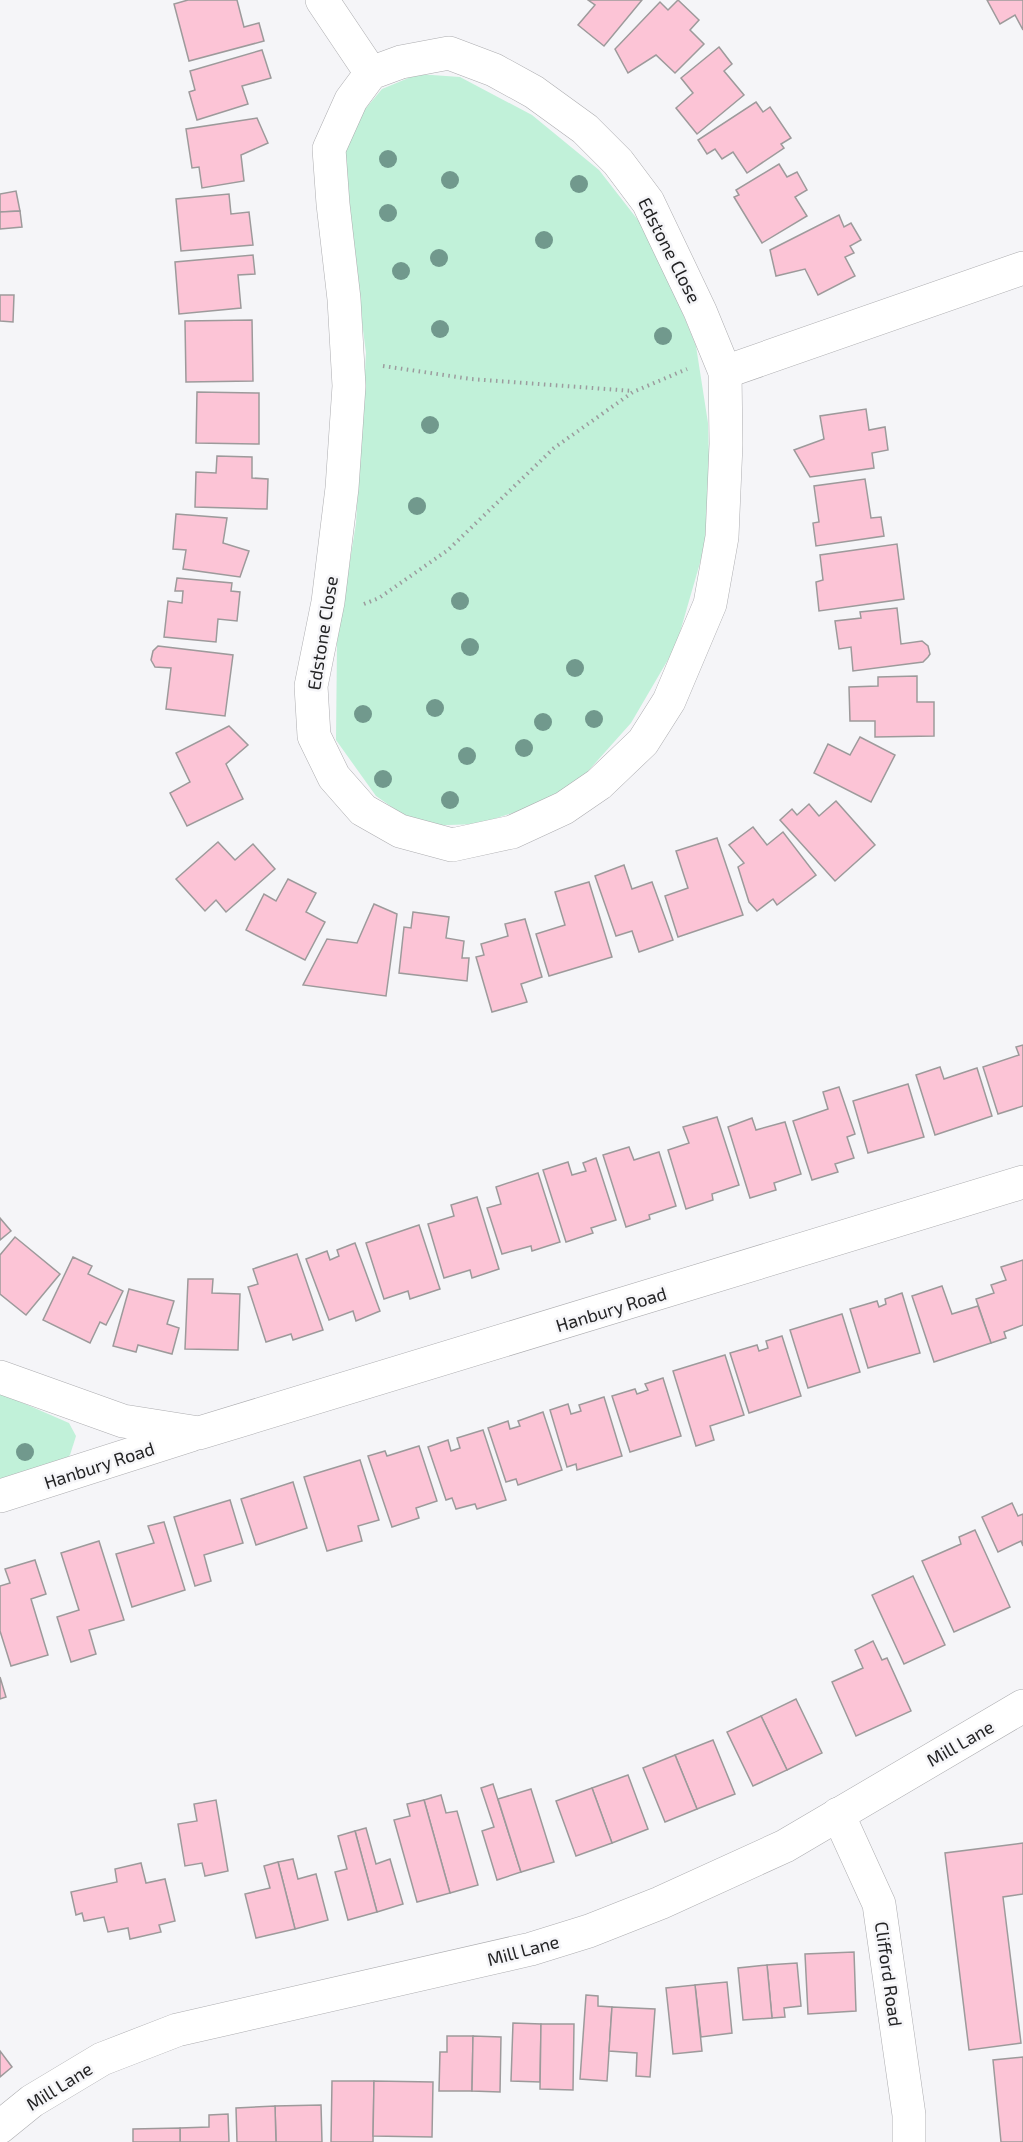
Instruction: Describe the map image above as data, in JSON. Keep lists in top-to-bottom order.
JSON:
{
  "streets": {
    "street": [
      "Edstone Close",
      "Hanbury Road",
      "Mill Lane",
      "Clifford Road"
    ]
  },
  "crossings": [
    ["Mill Lane", "Clifford Road"]
  ]
}
